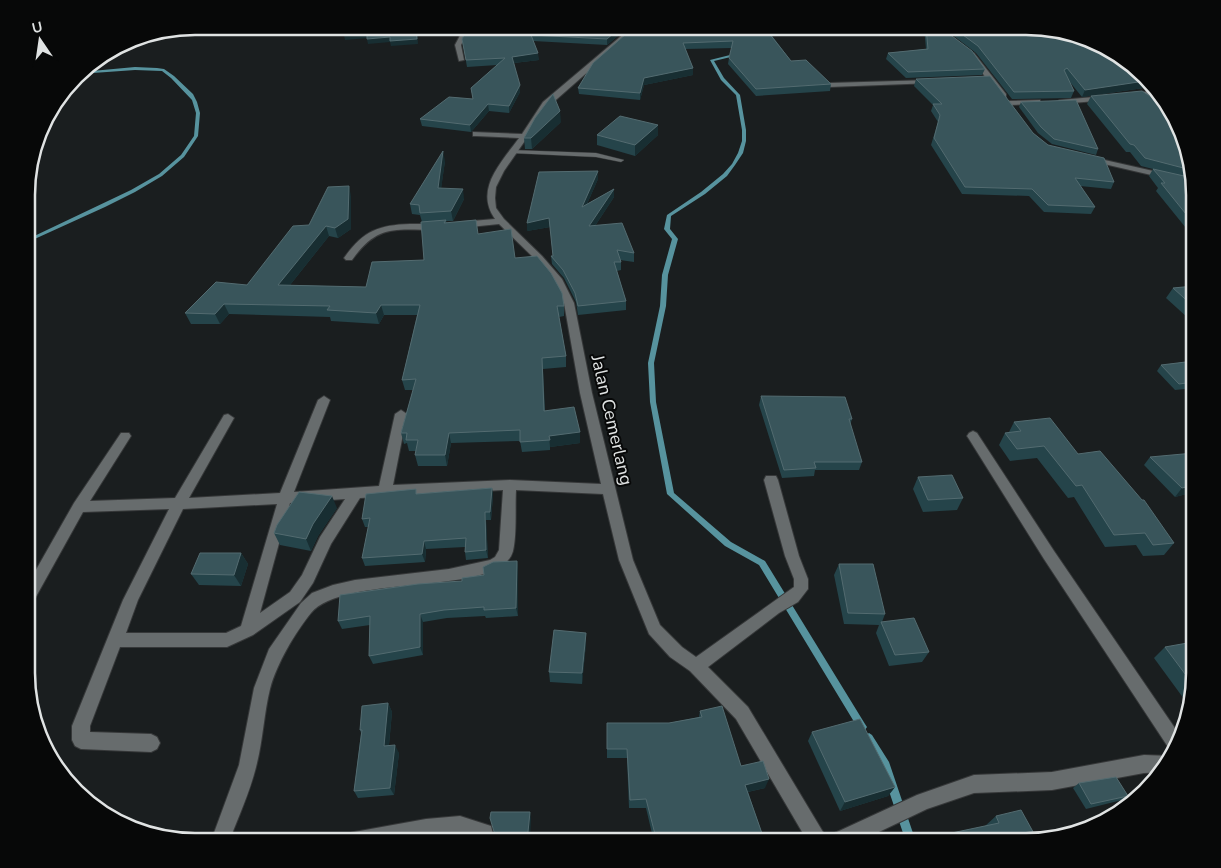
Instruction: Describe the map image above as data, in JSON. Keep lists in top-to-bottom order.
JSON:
{
  "streets": {
    "street": ["Jalan Cemerlang"]
  },
  "north": "top"
}
